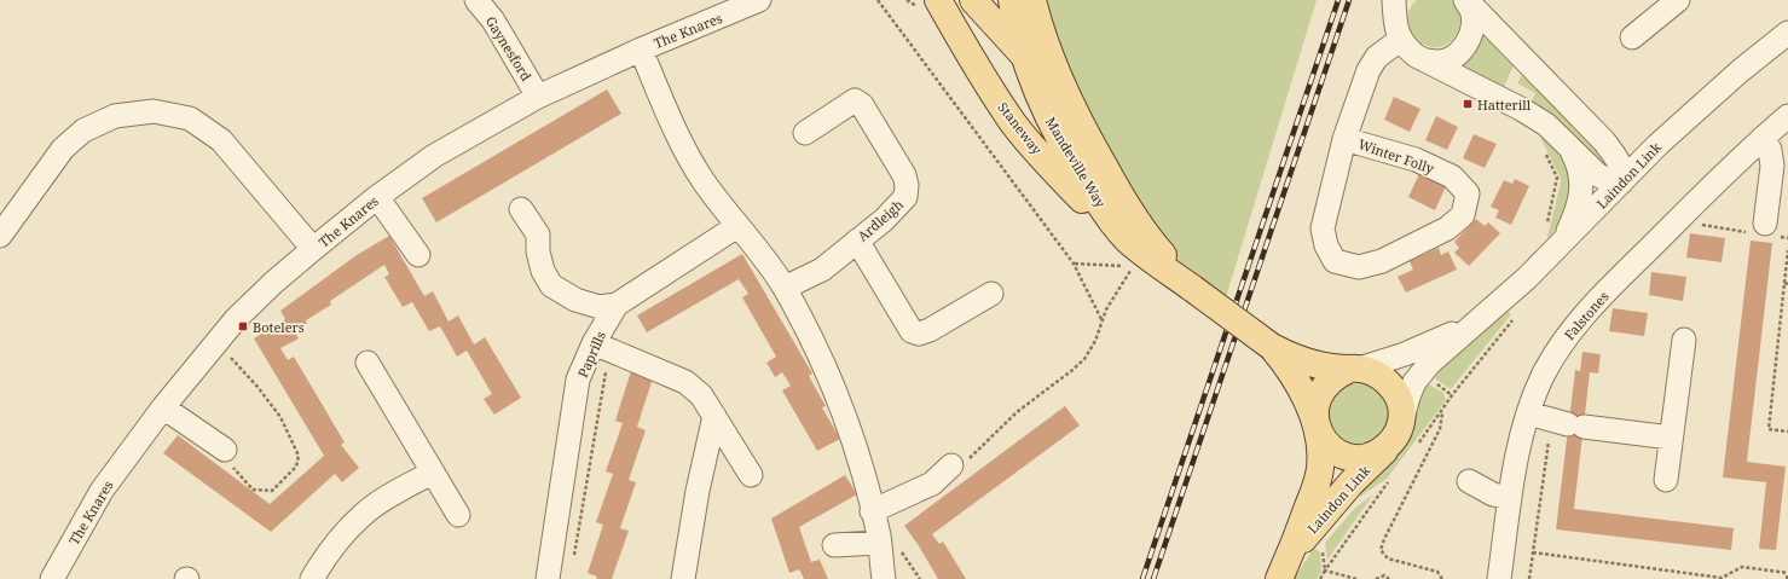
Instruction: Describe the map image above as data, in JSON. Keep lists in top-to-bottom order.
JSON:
{
  "streets": {
    "main road": ["Staneway", "Mandeville Way", "Laindon Link"],
    "street": [
      "The Knares",
      "Gaynesford",
      "Winter Folly",
      "Ardleigh",
      "Falstones",
      "Paprills"
    ]
  },
  "crossings": [
    ["The Knares", "Gaynesford"],
    ["Staneway", "Mandeville Way"],
    ["Mandeville Way", "Laindon Link"]
  ],
  "places": {
    "transit": ["Hatterill", "Botelers"]
  }
}
